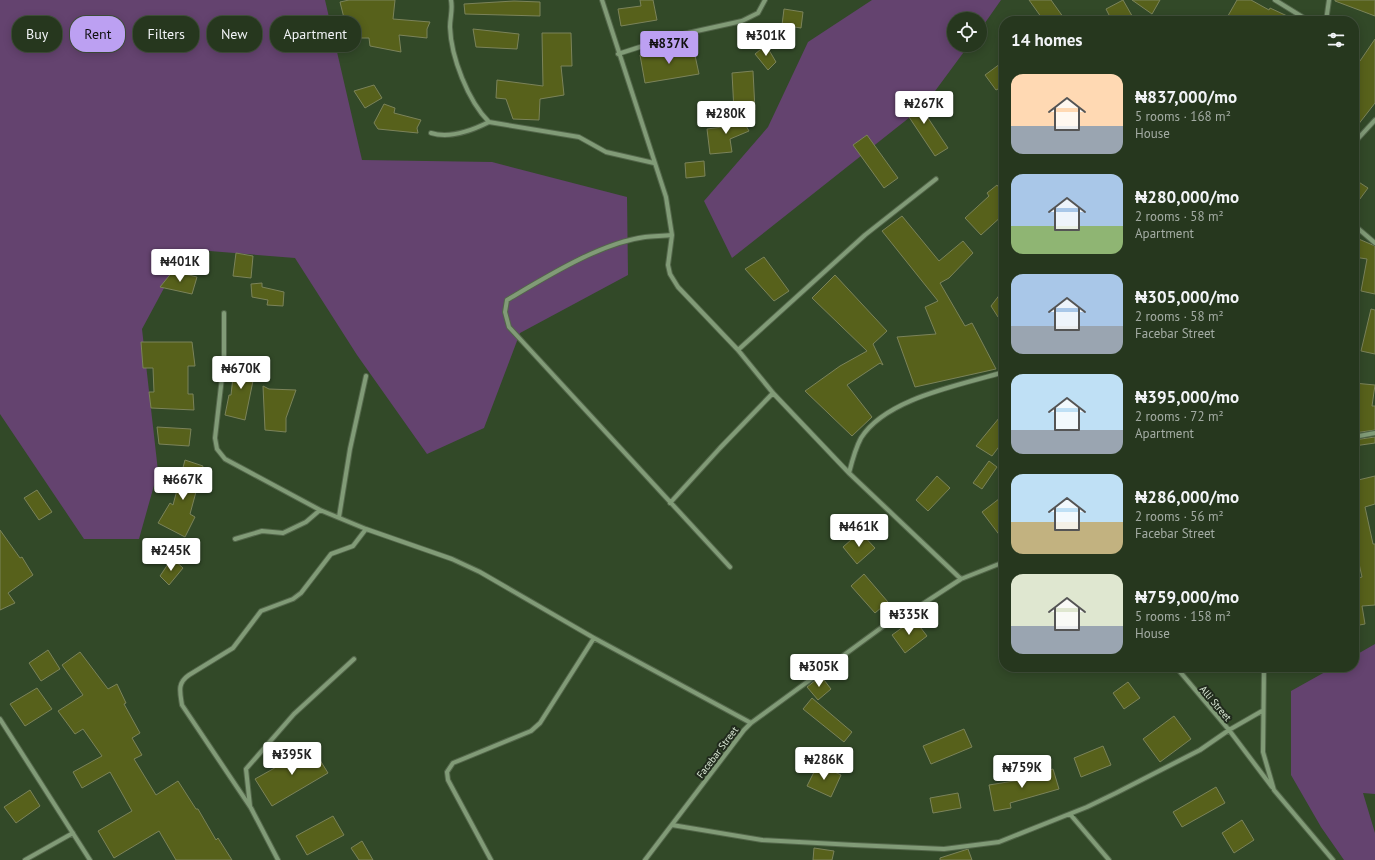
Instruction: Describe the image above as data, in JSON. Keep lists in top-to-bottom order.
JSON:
{
  "streets": {
    "street": ["Alli Street", "Facebar Street"]
  },
  "page": {
    "chip": [
      "Buy",
      "Rent",
      "Filters",
      "New",
      "Apartment"
    ],
    "heading": "14 homes",
    "price": [
      "₦301K",
      "₦837K",
      "₦267K",
      "₦280K",
      "₦401K",
      "₦670K",
      "₦667K",
      "₦461K",
      "₦245K",
      "₦335K",
      "₦305K",
      "₦395K",
      "₦286K",
      "₦759K"
    ],
    "list": [
      {
        "name": "₦837,000/mo",
        "note": "5 rooms · 168 m² · House"
      },
      {
        "name": "₦280,000/mo",
        "note": "2 rooms · 58 m² · Apartment"
      },
      {
        "name": "₦305,000/mo",
        "note": "2 rooms · 58 m² · Facebar Street"
      },
      {
        "name": "₦395,000/mo",
        "note": "2 rooms · 72 m² · Apartment"
      },
      {
        "name": "₦286,000/mo",
        "note": "2 rooms · 56 m² · Facebar Street"
      },
      {
        "name": "₦759,000/mo",
        "note": "5 rooms · 158 m² · House"
      }
    ]
  }
}
